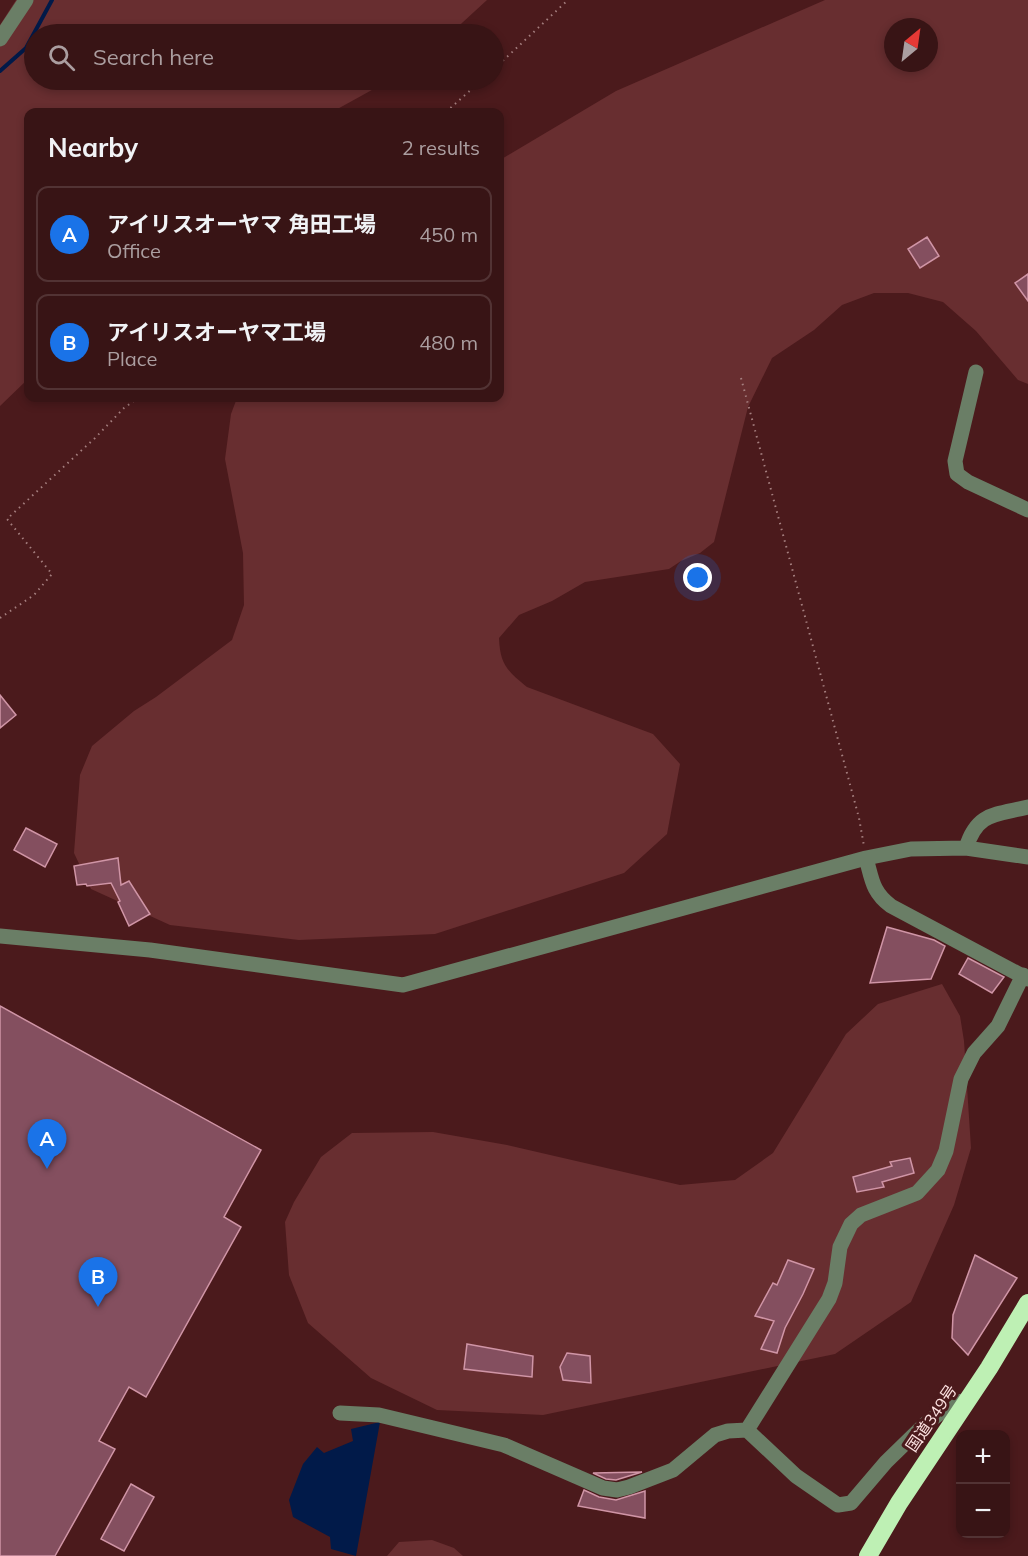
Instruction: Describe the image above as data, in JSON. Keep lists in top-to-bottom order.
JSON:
{
  "streets": {
    "highway": ["国道349号"]
  },
  "north": "top right",
  "page": {
    "search": "Search here",
    "heading": ["Nearby", "2 results"],
    "list": [
      {
        "mark": "A",
        "name": "アイリスオーヤマ 角田工場",
        "note": "Office",
        "value": "450 m"
      },
      {
        "mark": "B",
        "name": "アイリスオーヤマ工場",
        "note": "Place",
        "value": "480 m"
      }
    ],
    "pins": ["A", "B"],
    "map_buttons": ["+", "−"]
  }
}
